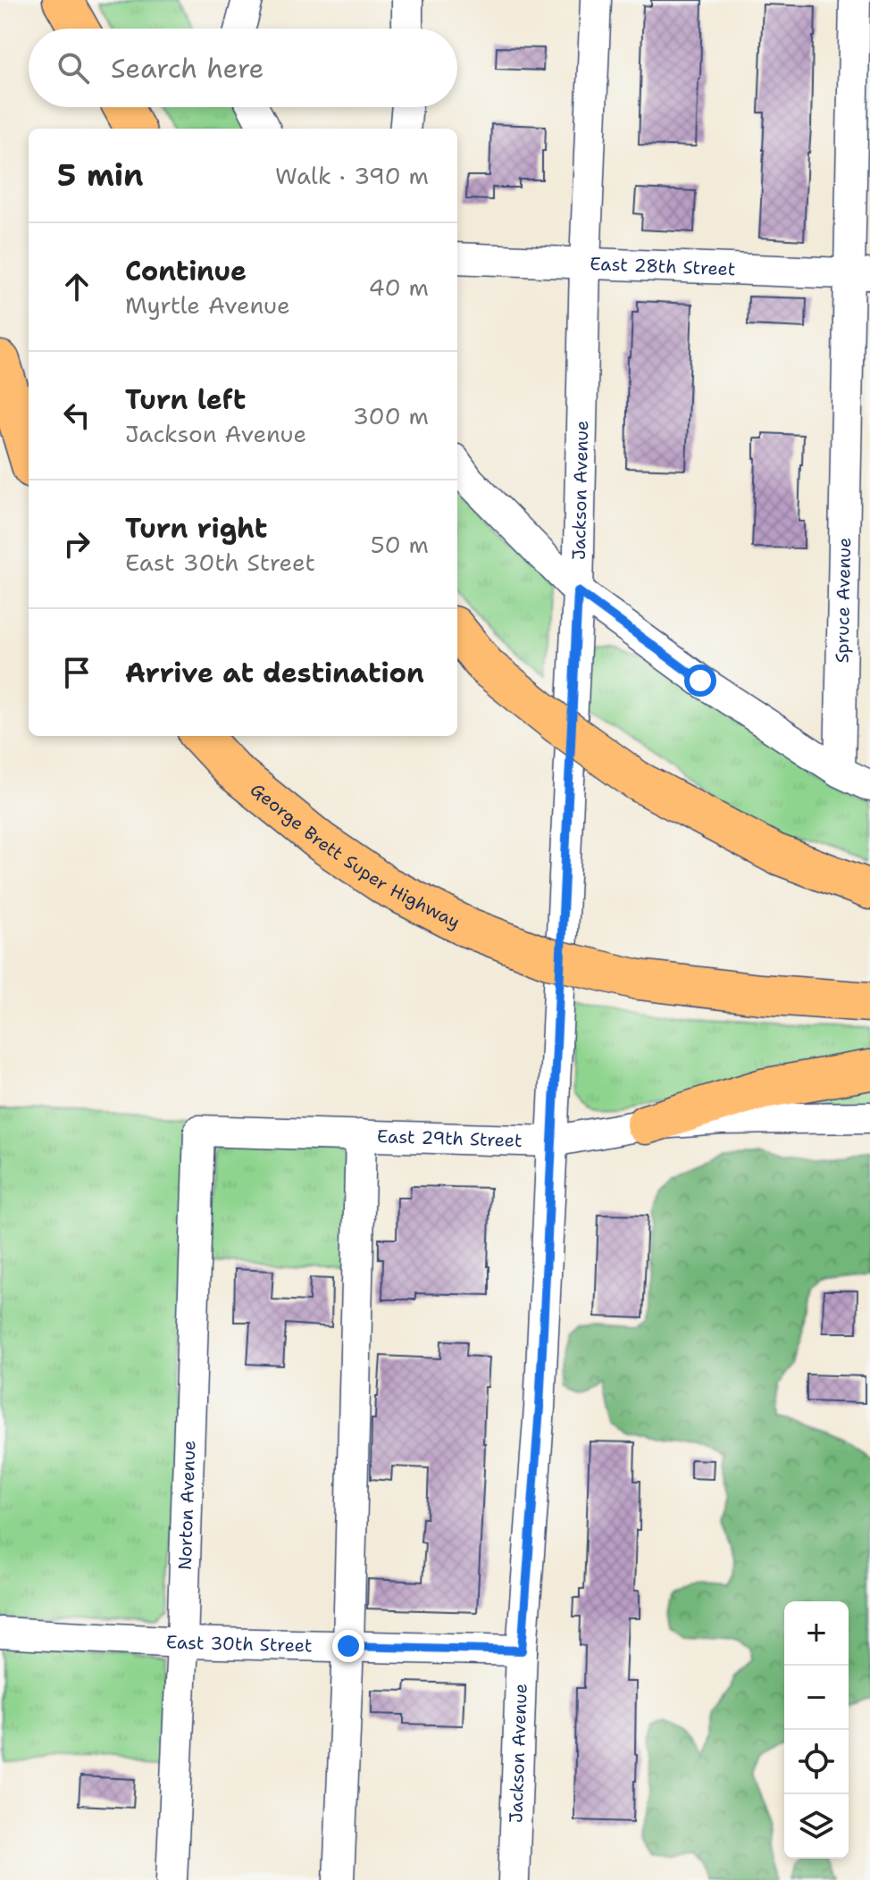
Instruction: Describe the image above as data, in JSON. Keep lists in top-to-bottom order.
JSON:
{
  "streets": {
    "highway": ["George Brett Super Highway"],
    "street": [
      "East 28th Street",
      "Jackson Avenue",
      "Spruce Avenue",
      "East 29th Street",
      "Norton Avenue",
      "East 30th Street"
    ]
  },
  "crossings": [
    ["East 28th Street", "Jackson Avenue"],
    ["East 28th Street", "Spruce Avenue"],
    ["Jackson Avenue", "East 29th Street"],
    ["Jackson Avenue", "East 30th Street"],
    ["East 29th Street", "Norton Avenue"],
    ["Norton Avenue", "East 30th Street"]
  ],
  "page": {
    "search": "Search here",
    "heading": ["5 min", "Walk · 390 m"],
    "list": [
      ["Continue", "Myrtle Avenue", "40 m"],
      ["Turn left", "Jackson Avenue", "300 m"],
      ["Turn right", "East 30th Street", "50 m"],
      "Arrive at destination"
    ],
    "map_buttons": ["+", "−"]
  }
}
